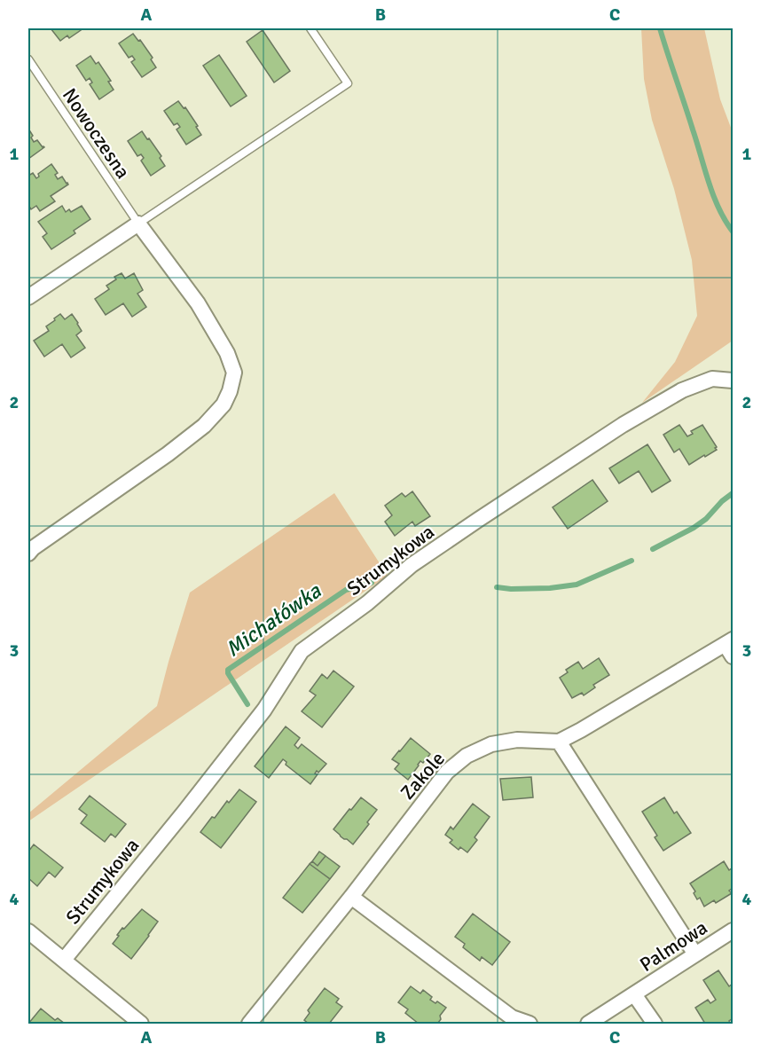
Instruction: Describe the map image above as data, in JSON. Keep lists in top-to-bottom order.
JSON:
{
  "streets": {
    "street": ["Strumykowa", "Zakole", "Palmowa"],
    "lane": ["Nowoczesna"]
  },
  "water": ["Michałówka"],
  "grid": {
    "columns": ["A", "B", "C"],
    "rows": [
      "1",
      "2",
      "3",
      "4"
    ]
  }
}
